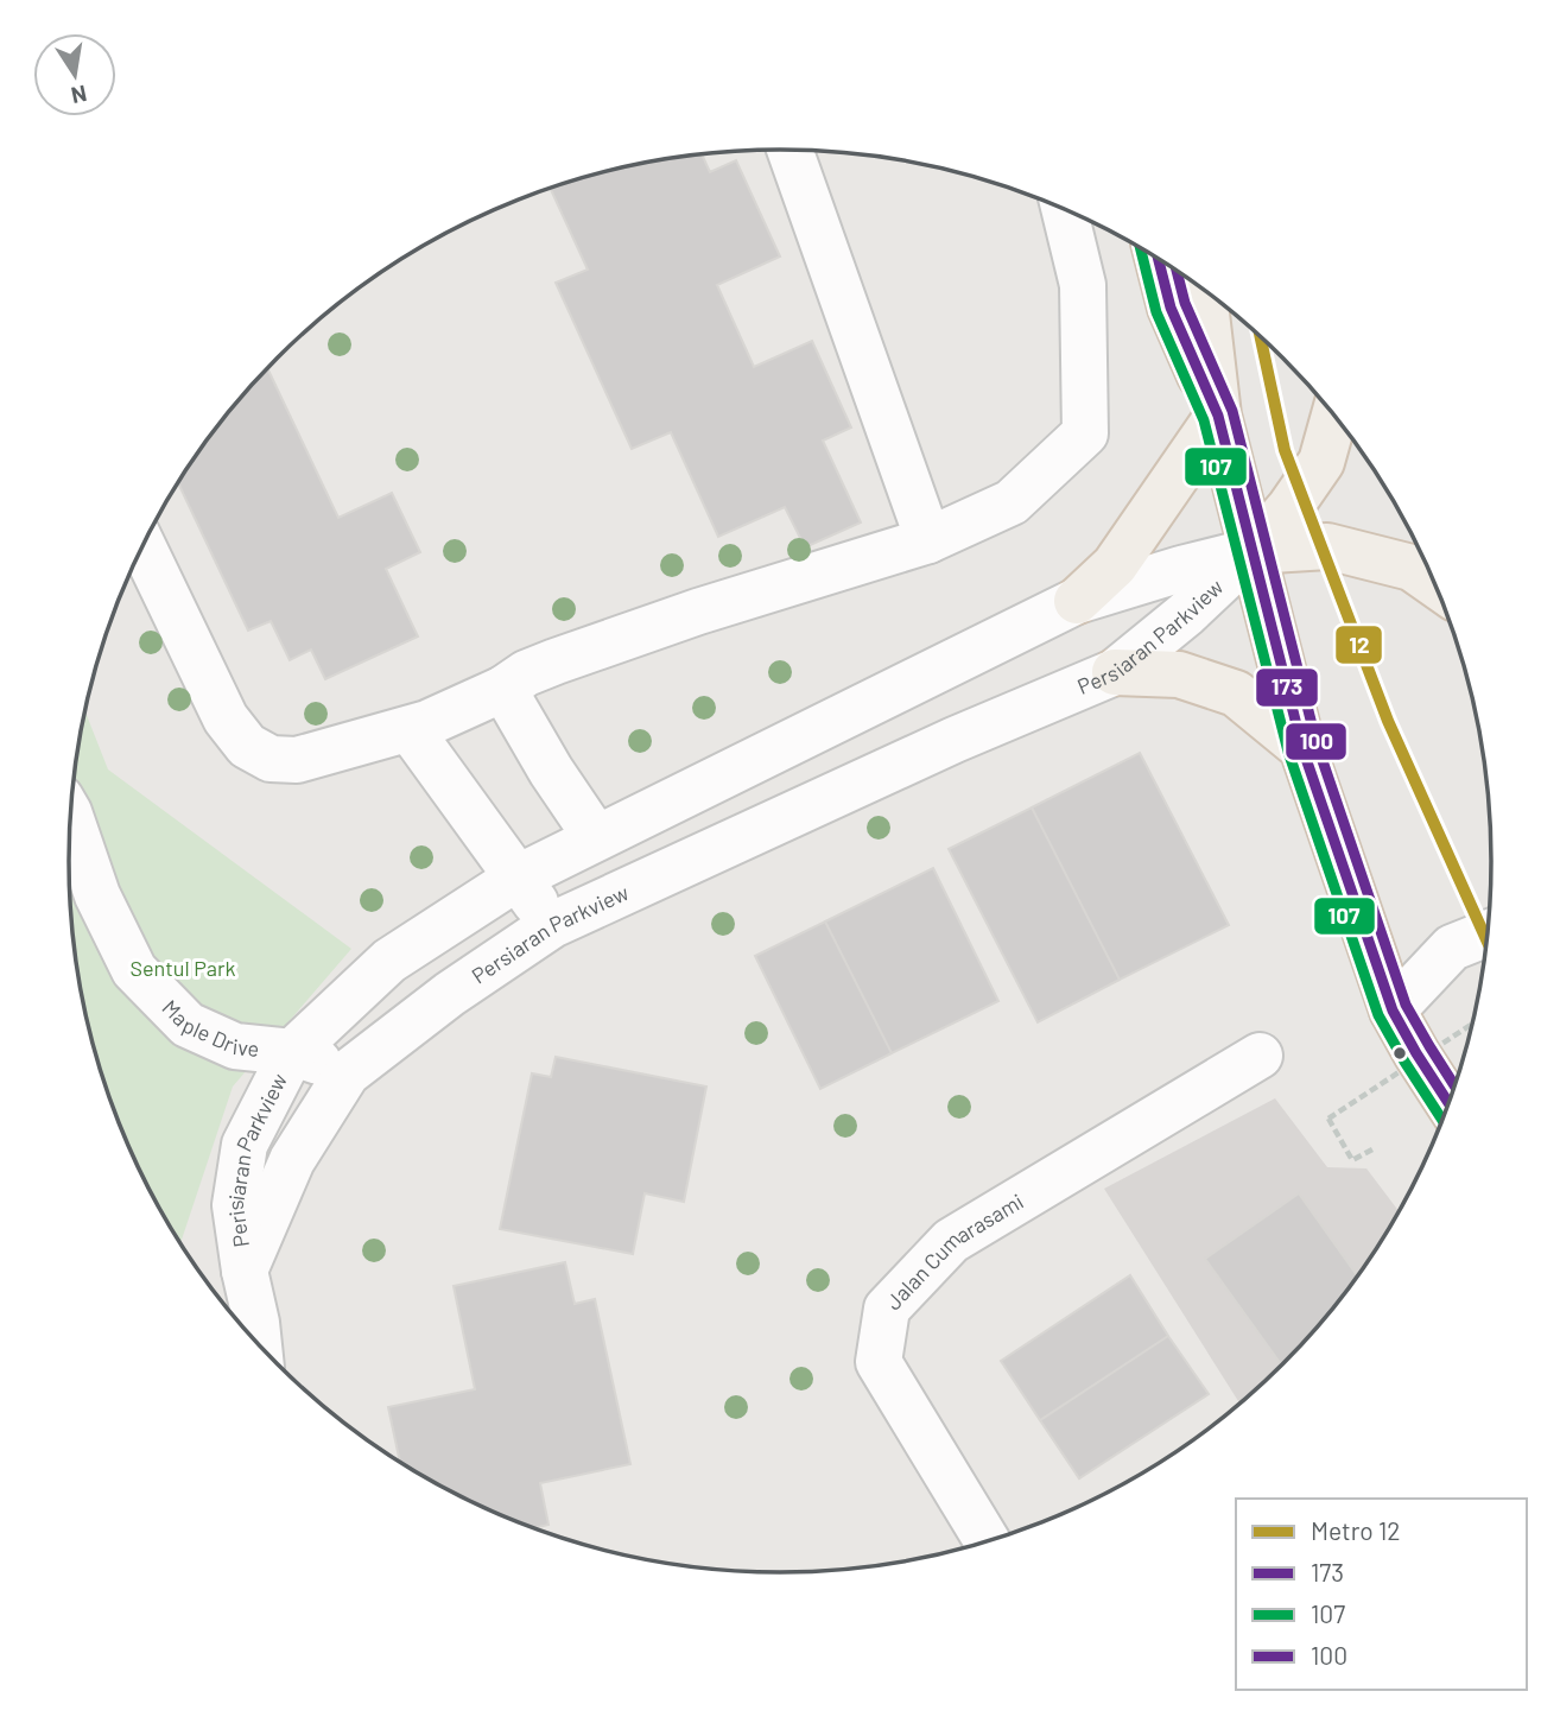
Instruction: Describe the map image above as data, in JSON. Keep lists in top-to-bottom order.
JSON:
{
  "streets": {
    "street": [
      "Persiaran Parkview",
      "Maple Drive",
      "Perisiaran Parkview",
      "Jalan Cumarasami"
    ]
  },
  "crossings": [
    ["Persiaran Parkview", "Maple Drive"],
    ["Persiaran Parkview", "Perisiaran Parkview"],
    ["Maple Drive", "Perisiaran Parkview"]
  ],
  "parks": ["Sentul Park"],
  "lines": [
    "transit line 107",
    "transit line 173",
    "transit line 100",
    "metro line 12"
  ],
  "legend": [
    "Metro 12",
    "173",
    "107",
    "100"
  ],
  "north": "bottom"
}
